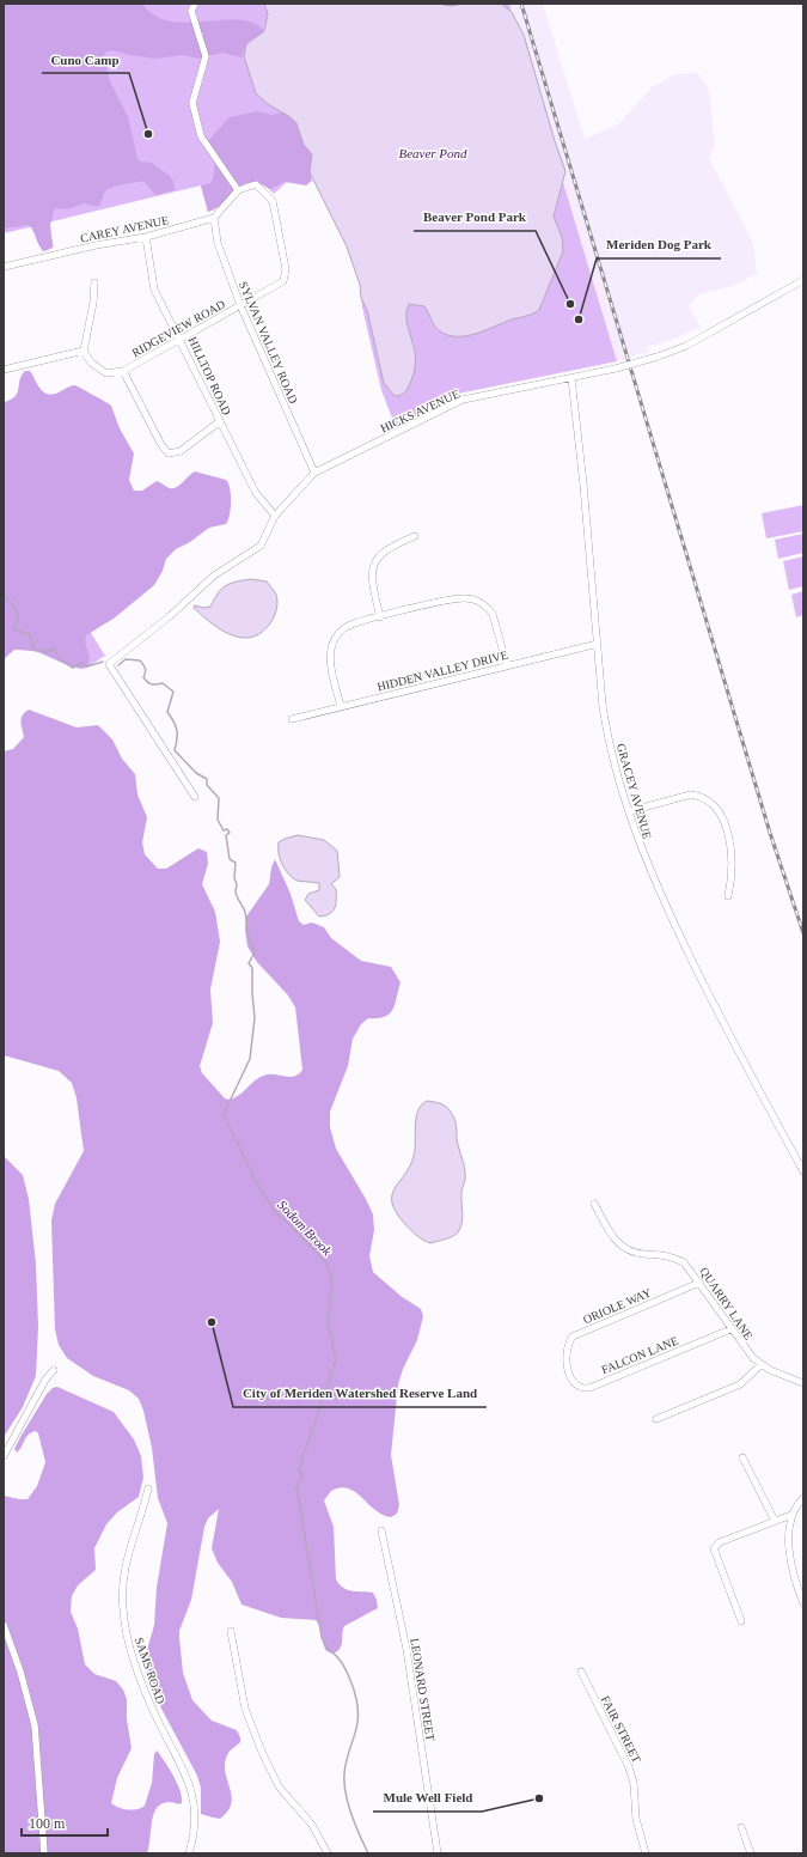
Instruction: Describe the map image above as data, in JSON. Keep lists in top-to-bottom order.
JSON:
{
  "streets": {
    "street": [
      "CAREY AVENUE",
      "RIDGEVIEW ROAD",
      "SYLVAN VALLEY ROAD",
      "HILLTOP ROAD",
      "HICKS AVENUE",
      "HIDDEN VALLEY DRIVE",
      "GRACEY AVENUE",
      "QUARRY LANE",
      "ORIOLE WAY",
      "FALCON LANE",
      "SAMS ROAD",
      "LEONARD STREET",
      "FAIR STREET"
    ]
  },
  "crossings": [
    ["CAREY AVENUE", "SYLVAN VALLEY ROAD"],
    ["CAREY AVENUE", "HILLTOP ROAD"],
    ["RIDGEVIEW ROAD", "SYLVAN VALLEY ROAD"],
    ["RIDGEVIEW ROAD", "HILLTOP ROAD"],
    ["SYLVAN VALLEY ROAD", "HICKS AVENUE"],
    ["HILLTOP ROAD", "HICKS AVENUE"],
    ["HICKS AVENUE", "GRACEY AVENUE"],
    ["HIDDEN VALLEY DRIVE", "GRACEY AVENUE"],
    ["QUARRY LANE", "ORIOLE WAY"],
    ["QUARRY LANE", "FALCON LANE"],
    ["ORIOLE WAY", "FALCON LANE"]
  ],
  "water": ["Beaver Pond", "Sodom Brook"],
  "places": [
    "Cuno Camp",
    "Beaver Pond Park",
    "Meriden Dog Park",
    "City of Meriden Watershed Reserve Land",
    "Mule Well Field"
  ],
  "scale_bar": "100 m"
}
